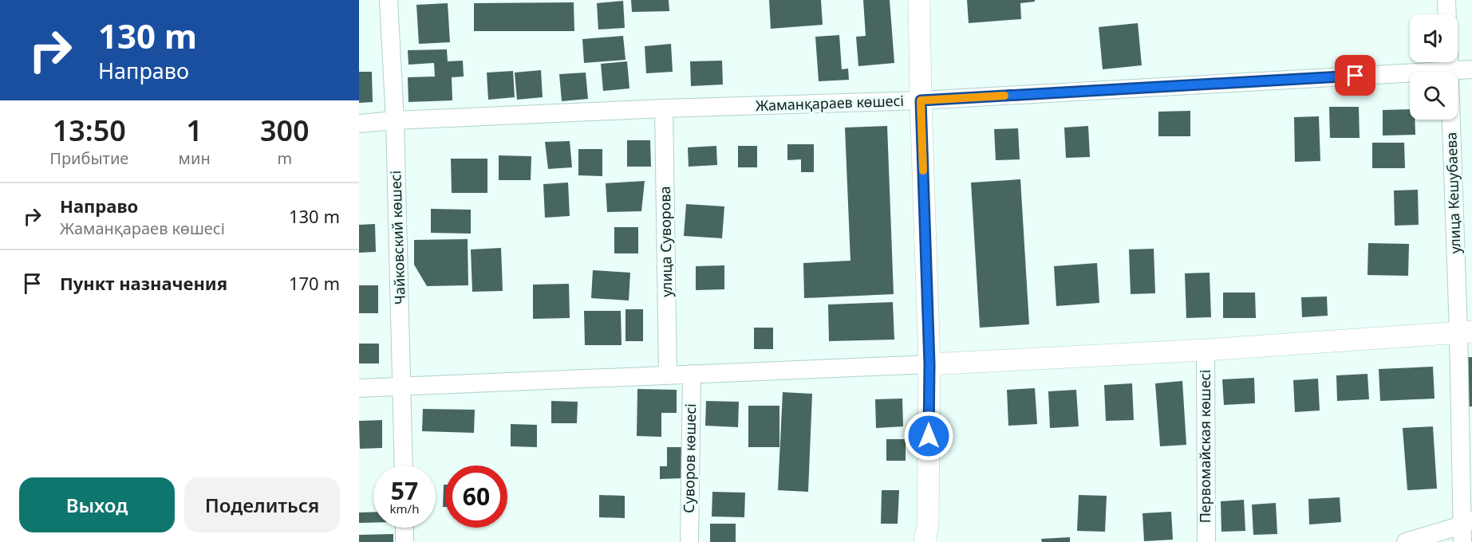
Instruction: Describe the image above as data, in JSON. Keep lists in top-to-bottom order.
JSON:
{
  "streets": {
    "street": [
      "Жаманқараев көшесі",
      "улица Кешубаева",
      "Чайковский көшесі",
      "улица Суворова",
      "Первомайская көшесі",
      "Суворов көшесі"
    ]
  },
  "crossings": [
    ["Жаманқараев көшесі", "улица Кешубаева"],
    ["Жаманқараев көшесі", "Чайковский көшесі"],
    ["Жаманқараев көшесі", "улица Суворова"]
  ],
  "page": {
    "turn": ["130 m", "Направо"],
    "eta": [
      "13:50",
      "Прибытие",
      "1",
      "мин",
      "300",
      "m"
    ],
    "list": [
      {
        "name": "Направо",
        "note": "Жаманқараев көшесі",
        "value": "130 m"
      },
      {
        "name": "Пункт назначения",
        "value": "170 m"
      }
    ],
    "speed": "57 km/h",
    "limit": "60",
    "buttons": ["Выход", "Поделиться"]
  }
}
